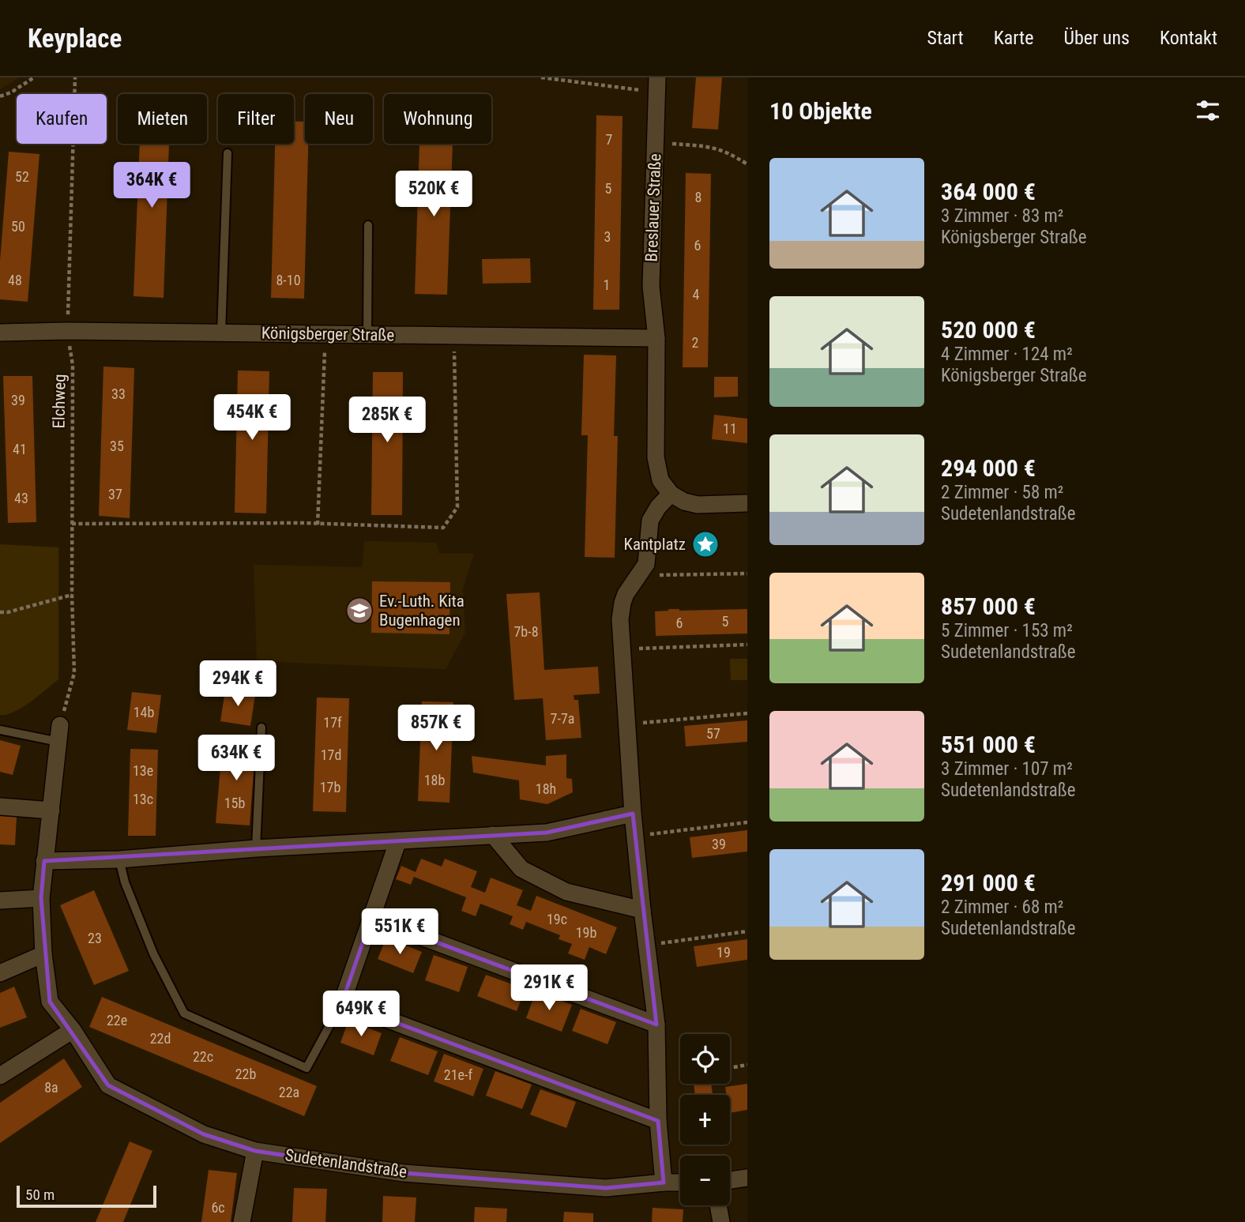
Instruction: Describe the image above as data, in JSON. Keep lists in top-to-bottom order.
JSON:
{
  "streets": {
    "street": ["Breslauer Straße", "Königsberger Straße", "Sudetenlandstraße"],
    "path": ["Elchweg"]
  },
  "crossings": [
    ["Breslauer Straße", "Königsberger Straße"],
    ["Königsberger Straße", "Elchweg"],
    ["Elchweg", "Sudetenlandstraße"]
  ],
  "places": {
    "place": ["Kantplatz"],
    "school or university": ["Ev.-Luth. Kita Bugenhagen"]
  },
  "house_numbers": [
    "7",
    "52",
    "5",
    "8",
    "50",
    "3",
    "6",
    "48",
    "8-10",
    "1",
    "4",
    "2",
    "33",
    "39",
    "11",
    "35",
    "41",
    "37",
    "43",
    "5",
    "6",
    "7b-8",
    "14b",
    "7-7a",
    "17f",
    "57",
    "17d",
    "13e",
    "18b",
    "17b",
    "18h",
    "13c",
    "15b",
    "39",
    "19c",
    "19b",
    "23",
    "19",
    "22e",
    "22d",
    "22c",
    "22b",
    "21e-f",
    "8a",
    "22a",
    "6c"
  ],
  "scale_bar": "50 m",
  "page": {
    "header": "Keyplace",
    "nav": [
      "Start",
      "Karte",
      "Über uns",
      "Kontakt"
    ],
    "heading": "10 Objekte",
    "chip": [
      "Kaufen",
      "Mieten",
      "Filter",
      "Neu",
      "Wohnung"
    ],
    "list": [
      {
        "name": "364 000 €",
        "note": "3 Zimmer · 83 m² · Königsberger Straße"
      },
      {
        "name": "520 000 €",
        "note": "4 Zimmer · 124 m² · Königsberger Straße"
      },
      {
        "name": "294 000 €",
        "note": "2 Zimmer · 58 m² · Sudetenlandstraße"
      },
      {
        "name": "857 000 €",
        "note": "5 Zimmer · 153 m² · Sudetenlandstraße"
      },
      {
        "name": "551 000 €",
        "note": "3 Zimmer · 107 m² · Sudetenlandstraße"
      },
      {
        "name": "291 000 €",
        "note": "2 Zimmer · 68 m² · Sudetenlandstraße"
      }
    ],
    "price": [
      "364K €",
      "520K €",
      "454K €",
      "285K €",
      "294K €",
      "857K €",
      "634K €",
      "551K €",
      "291K €",
      "649K €"
    ],
    "map_buttons": ["+", "−"],
    "scale": "50 m"
  }
}
